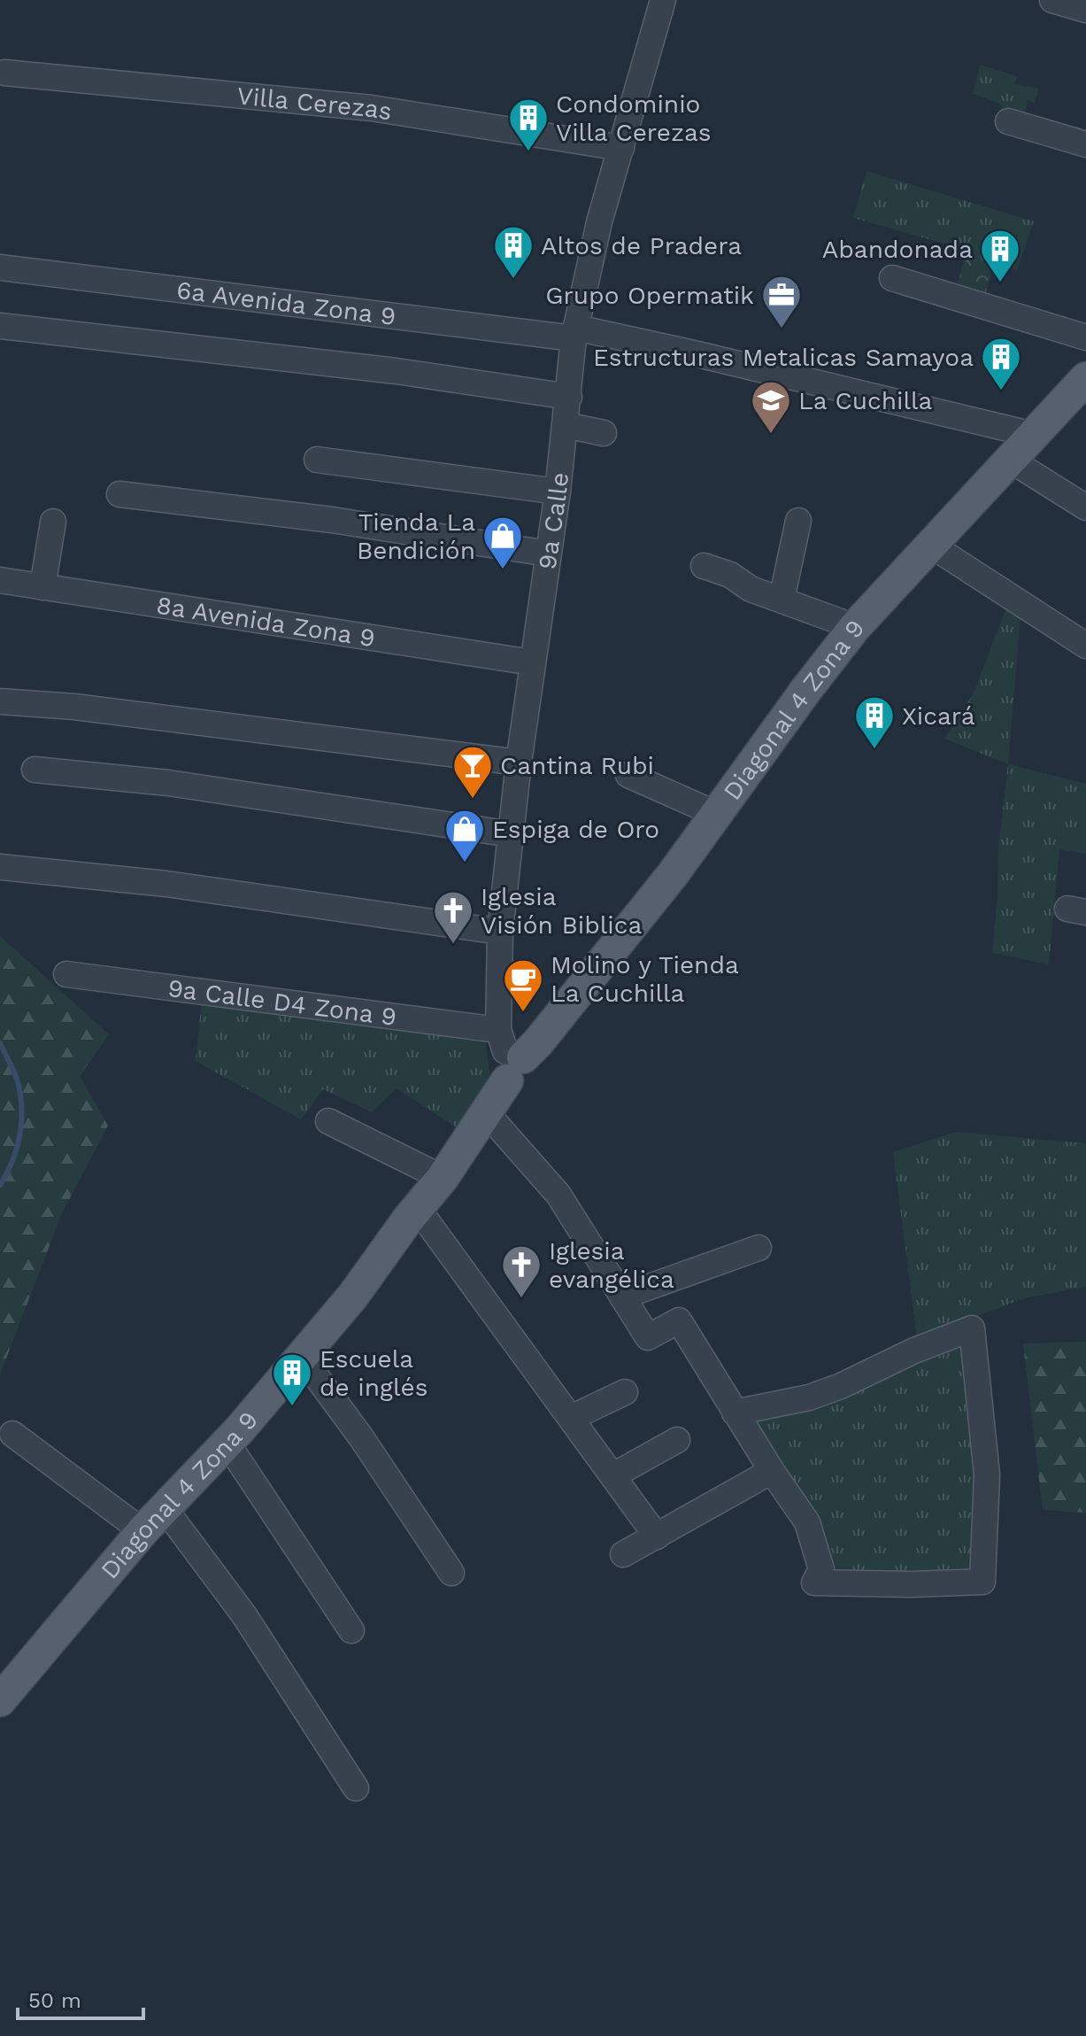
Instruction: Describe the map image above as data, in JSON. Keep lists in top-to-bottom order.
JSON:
{
  "streets": {
    "main road": ["Diagonal 4 Zona 9"],
    "street": [
      "Villa Cerezas",
      "6a Avenida Zona 9",
      "9a Calle",
      "8a Avenida Zona 9",
      "9a Calle D4 Zona 9"
    ]
  },
  "crossings": [
    ["Villa Cerezas", "9a Calle"],
    ["6a Avenida Zona 9", "9a Calle"],
    ["6a Avenida Zona 9", "Diagonal 4 Zona 9"],
    ["9a Calle", "8a Avenida Zona 9"],
    ["9a Calle", "Diagonal 4 Zona 9"],
    ["9a Calle", "9a Calle D4 Zona 9"],
    ["Diagonal 4 Zona 9", "9a Calle D4 Zona 9"]
  ],
  "places": {
    "building": [
      "Condominio Villa Cerezas",
      "Altos de Pradera",
      "Abandonada",
      "Estructuras Metalicas Samayoa",
      "Xicará",
      "Escuela de inglés"
    ],
    "office": ["Grupo Opermatik"],
    "school or university": ["La Cuchilla"],
    "shop": ["Tienda La Bendición", "Espiga de Oro"],
    "bar": ["Cantina Rubi"],
    "church": ["Iglesia Visión Biblica", "Iglesia evangélica"],
    "cafe": ["Molino y Tienda La Cuchilla"]
  },
  "scale_bar": "50 m"
}
